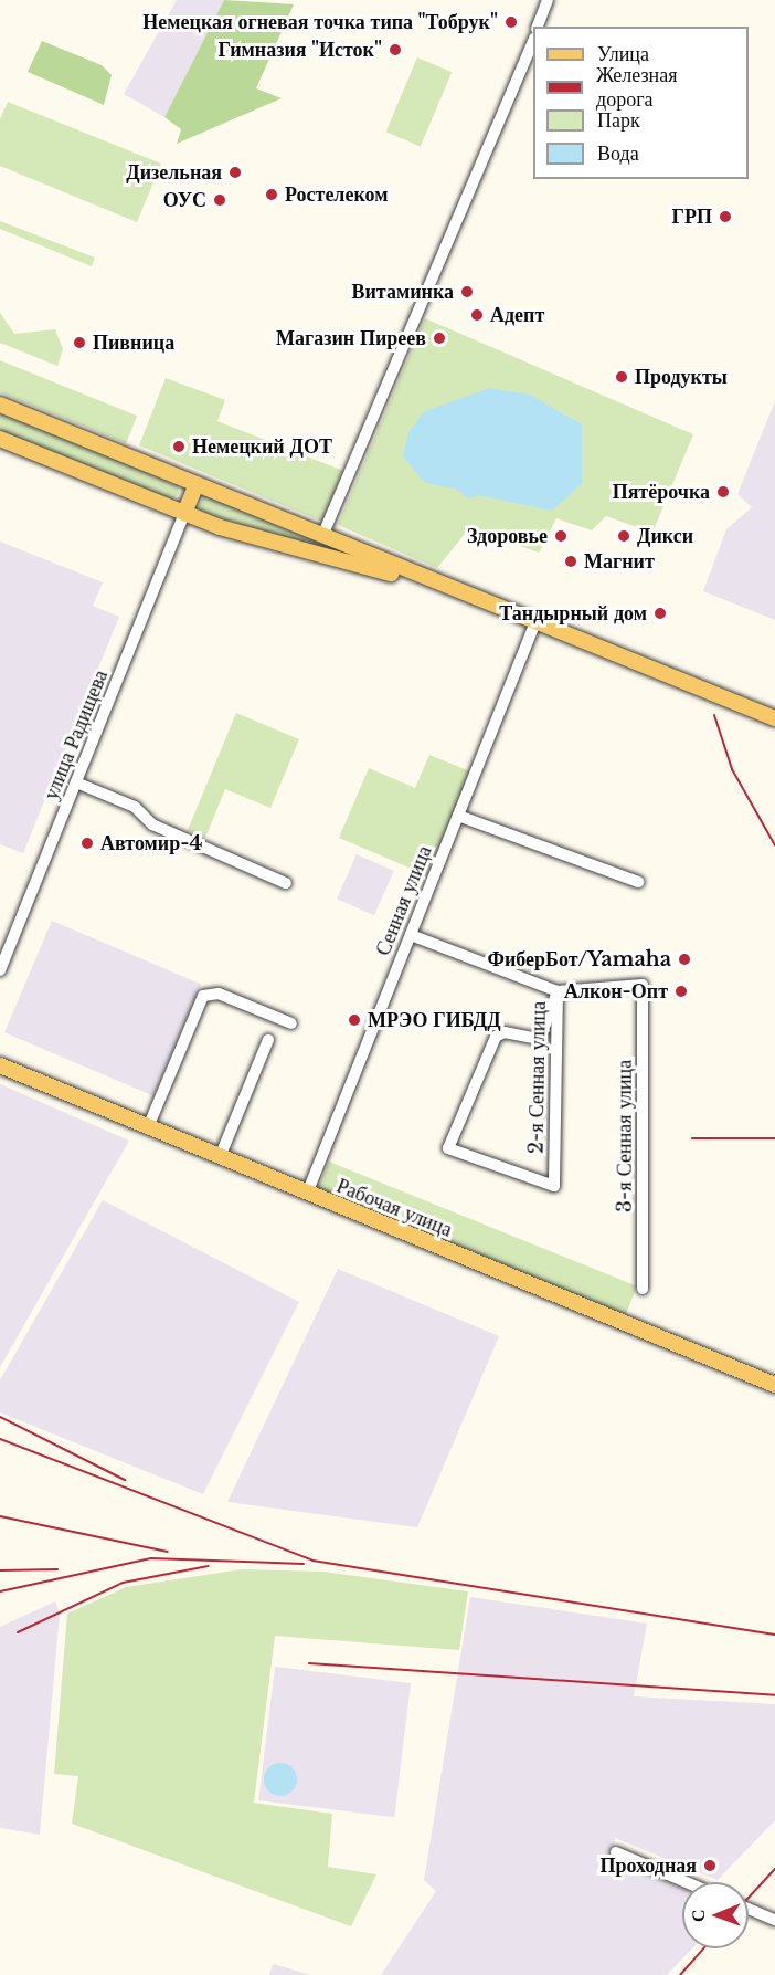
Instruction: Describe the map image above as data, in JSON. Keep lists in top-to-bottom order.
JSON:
{
  "streets": {
    "main road": ["Рабочая улица"],
    "street": [
      "улица Радищева",
      "Сенная улица",
      "2-я Сенная улица",
      "3-я Сенная улица"
    ]
  },
  "crossings": [
    ["Сенная улица", "Рабочая улица"],
    ["2-я Сенная улица", "3-я Сенная улица"]
  ],
  "places": [
    "Немецкая огневая точка типа \"Тобрук\"",
    "Гимназия \"Исток\"",
    "Дизельная",
    "Ростелеком",
    "ОУС",
    "ГРП",
    "Витаминка",
    "Адепт",
    "Магазин Пиреев",
    "Пивница",
    "Продукты",
    "Немецкий ДОТ",
    "Пятёрочка",
    "Здоровье",
    "Дикси",
    "Магнит",
    "Тандырный дом",
    "Автомир-4",
    "ФиберБот/Yamaha",
    "Алкон-Опт",
    "МРЭО ГИБДД",
    "Проходная"
  ],
  "legend": [
    "Улица",
    "Железная дорога",
    "Парк",
    "Вода"
  ],
  "north": "left"
}
